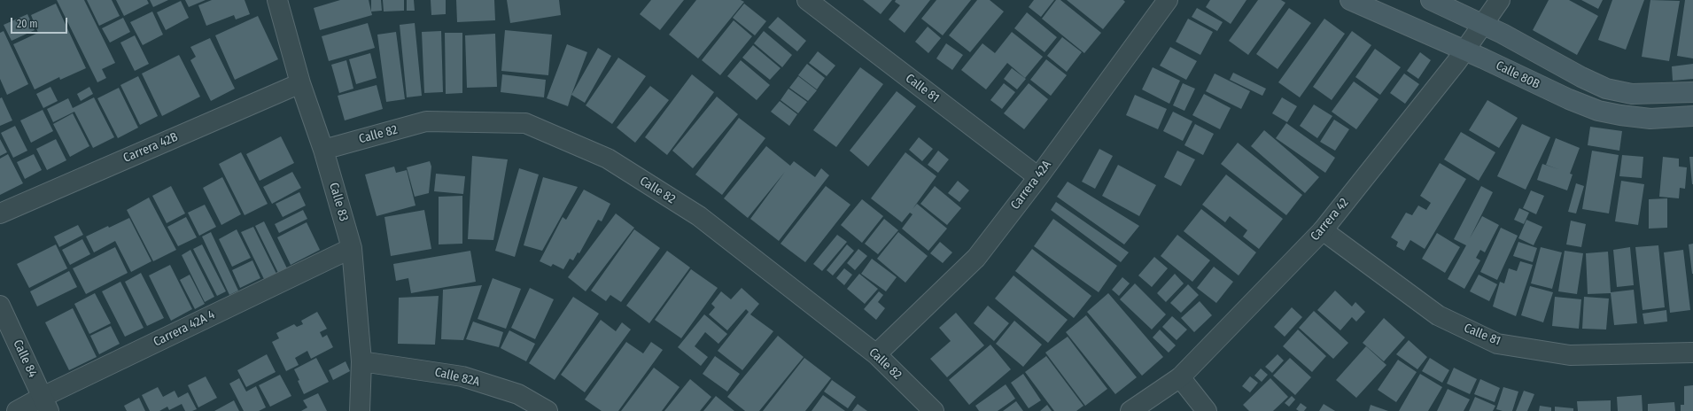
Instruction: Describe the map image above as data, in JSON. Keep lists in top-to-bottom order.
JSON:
{
  "streets": {
    "main road": ["Calle 80B"],
    "street": [
      "Calle 81",
      "Calle 82",
      "Carrera 42B",
      "Carrera 42A",
      "Calle 83",
      "Carrera 42",
      "Carrera 42A 4",
      "Calle 84",
      "Calle 82A"
    ]
  },
  "crossings": [
    ["Calle 80B", "Carrera 42"],
    ["Calle 81", "Carrera 42A"],
    ["Calle 81", "Carrera 42"],
    ["Calle 82", "Carrera 42A"],
    ["Calle 82", "Calle 83"],
    ["Carrera 42B", "Calle 83"],
    ["Calle 83", "Carrera 42A 4"],
    ["Calle 83", "Calle 82A"],
    ["Carrera 42A 4", "Calle 84"]
  ],
  "scale_bar": "20 m"
}
